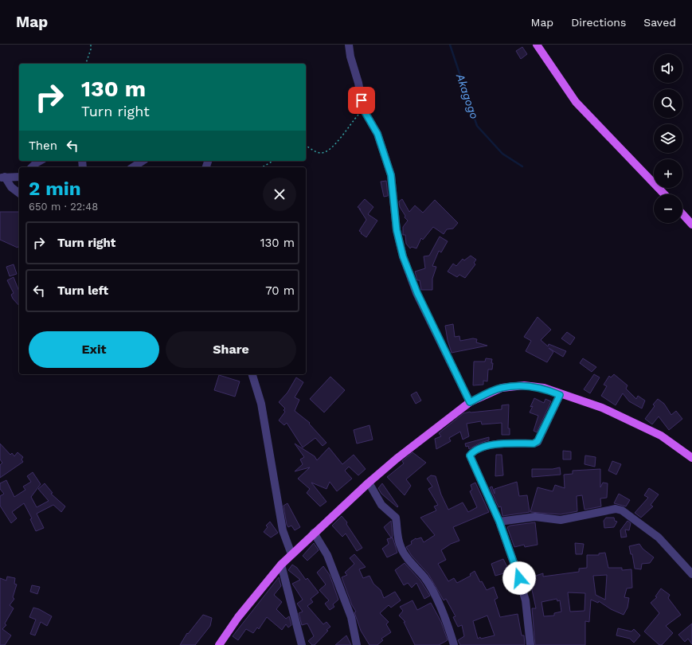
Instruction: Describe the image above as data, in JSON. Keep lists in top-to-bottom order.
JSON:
{
  "water": ["Akagogo"],
  "page": {
    "header": "Map",
    "nav": ["Map", "Directions", "Saved"],
    "map_buttons": ["+", "−"],
    "turn": ["130 m", "Turn right"],
    "then": "Then",
    "heading": ["2 min", "650 m · 22:48"],
    "list": [
      {
        "name": "Turn right",
        "value": "130 m"
      },
      {
        "name": "Turn left",
        "value": "70 m"
      }
    ],
    "buttons": ["Exit", "Share"]
  }
}
